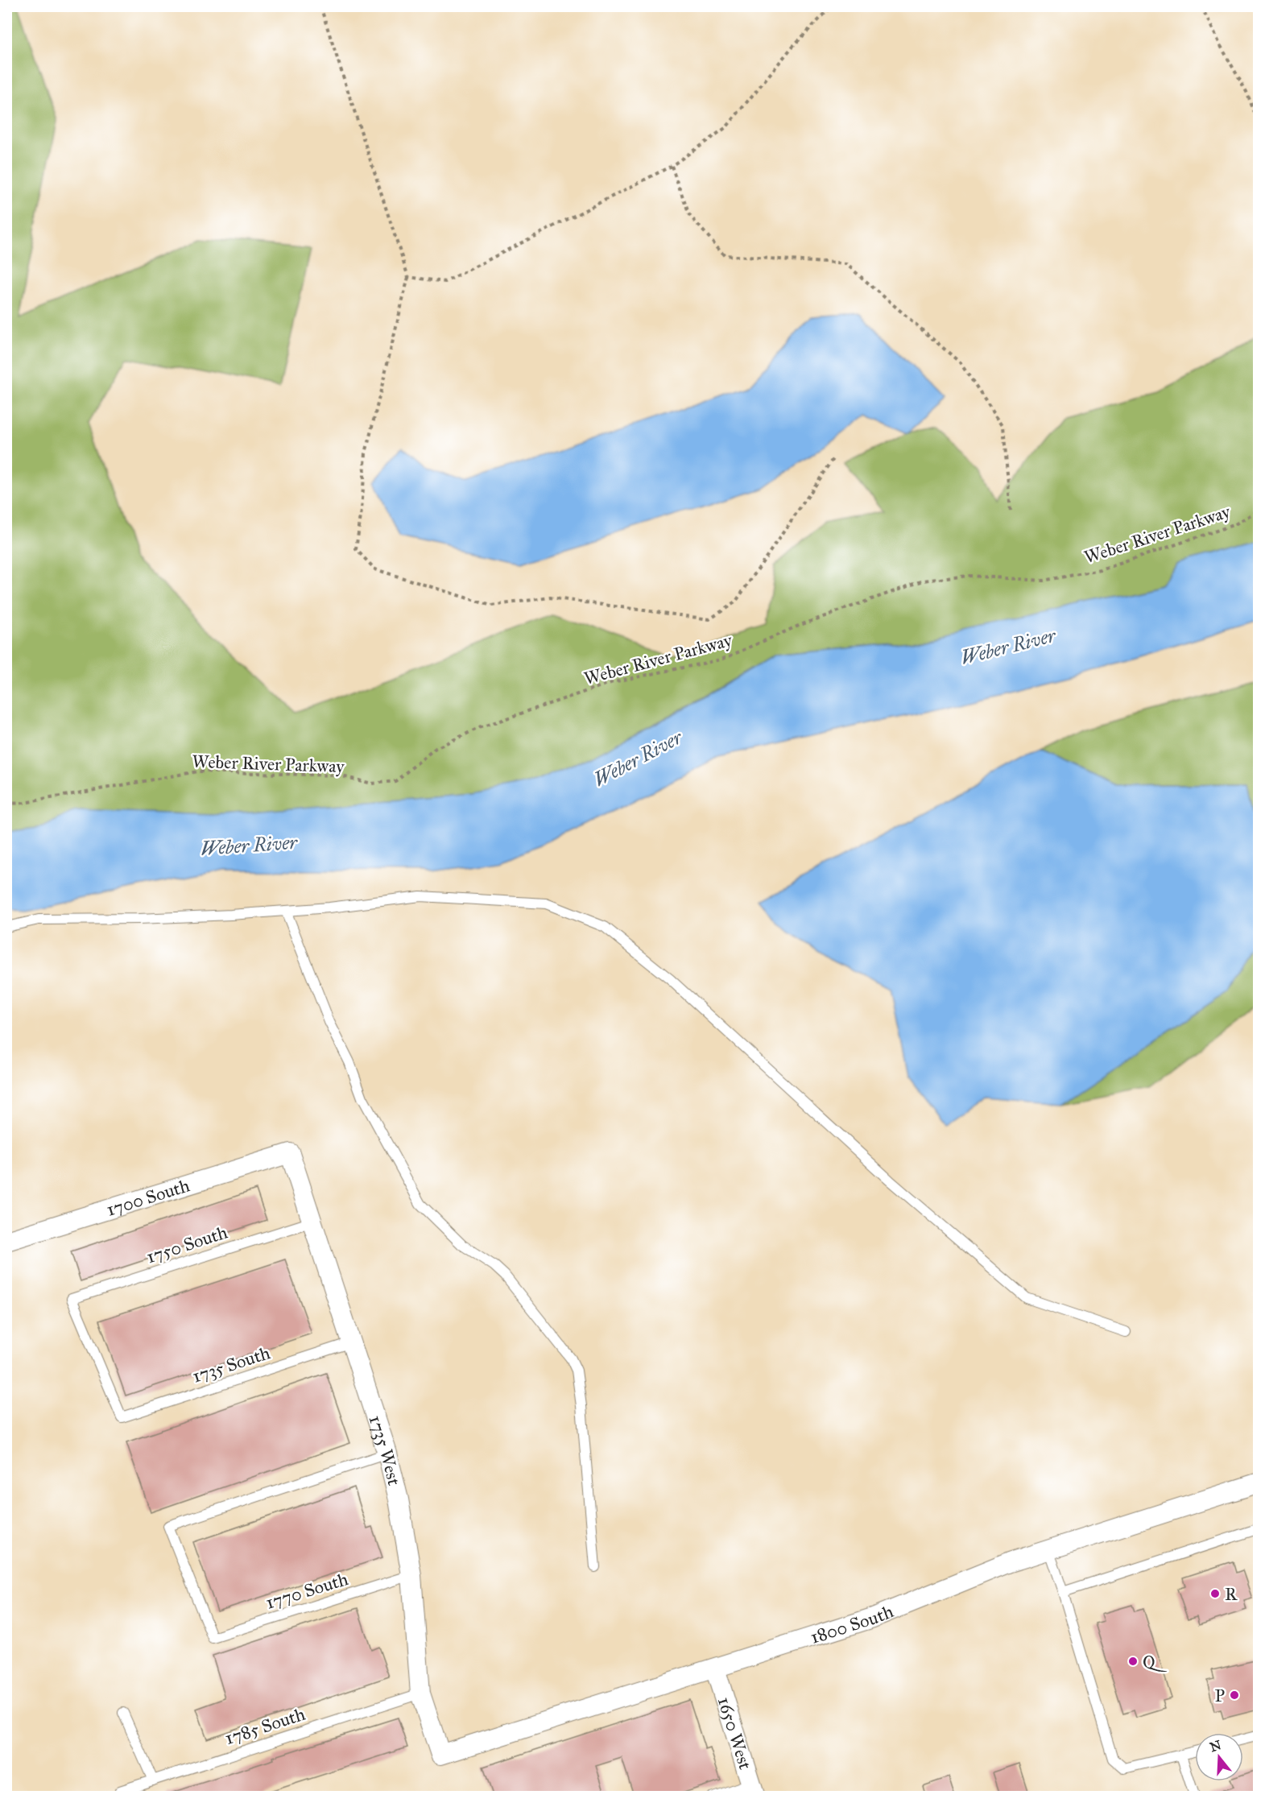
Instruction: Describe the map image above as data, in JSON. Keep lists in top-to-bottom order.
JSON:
{
  "streets": {
    "street": [
      "1700 South",
      "1735 West",
      "1800 South",
      "1650 West"
    ],
    "lane": [
      "1750 South",
      "1735 South",
      "1770 South",
      "1785 South"
    ],
    "path": ["Weber River Parkway"]
  },
  "crossings": [
    ["1700 South", "1735 West"],
    ["1750 South", "1735 South"],
    ["1750 South", "1735 West"],
    ["1735 South", "1735 West"],
    ["1735 West", "1770 South"],
    ["1735 West", "1800 South"],
    ["1735 West", "1785 South"],
    ["1800 South", "1650 West"]
  ],
  "water": ["Weber River"],
  "places": ["R", "Q", "P"],
  "north": "top"
}
